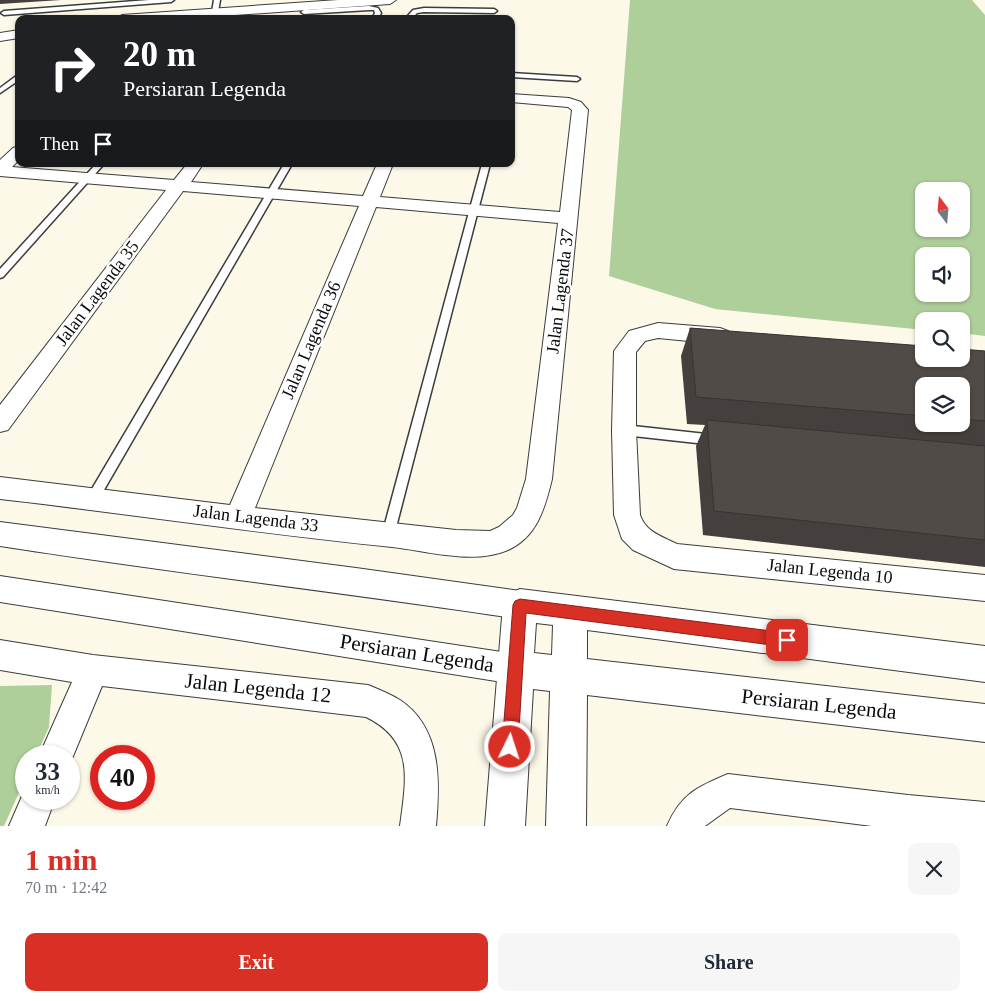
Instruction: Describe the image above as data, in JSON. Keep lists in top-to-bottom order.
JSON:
{
  "streets": {
    "street": [
      "Jalan Lagenda 37",
      "Jalan Lagenda 35",
      "Jalan Lagenda 36",
      "Jalan Lagenda 33",
      "Jalan Legenda 10",
      "Persiaran Legenda",
      "Jalan Legenda 12"
    ]
  },
  "crossings": [
    ["Jalan Lagenda 37", "Jalan Lagenda 33"],
    ["Jalan Lagenda 36", "Jalan Lagenda 33"]
  ],
  "north": "top",
  "page": {
    "turn": ["20 m", "Persiaran Legenda"],
    "then": "Then",
    "speed": "33 km/h",
    "limit": "40",
    "heading": ["1 min", "70 m · 12:42"],
    "buttons": ["Exit", "Share"]
  }
}
